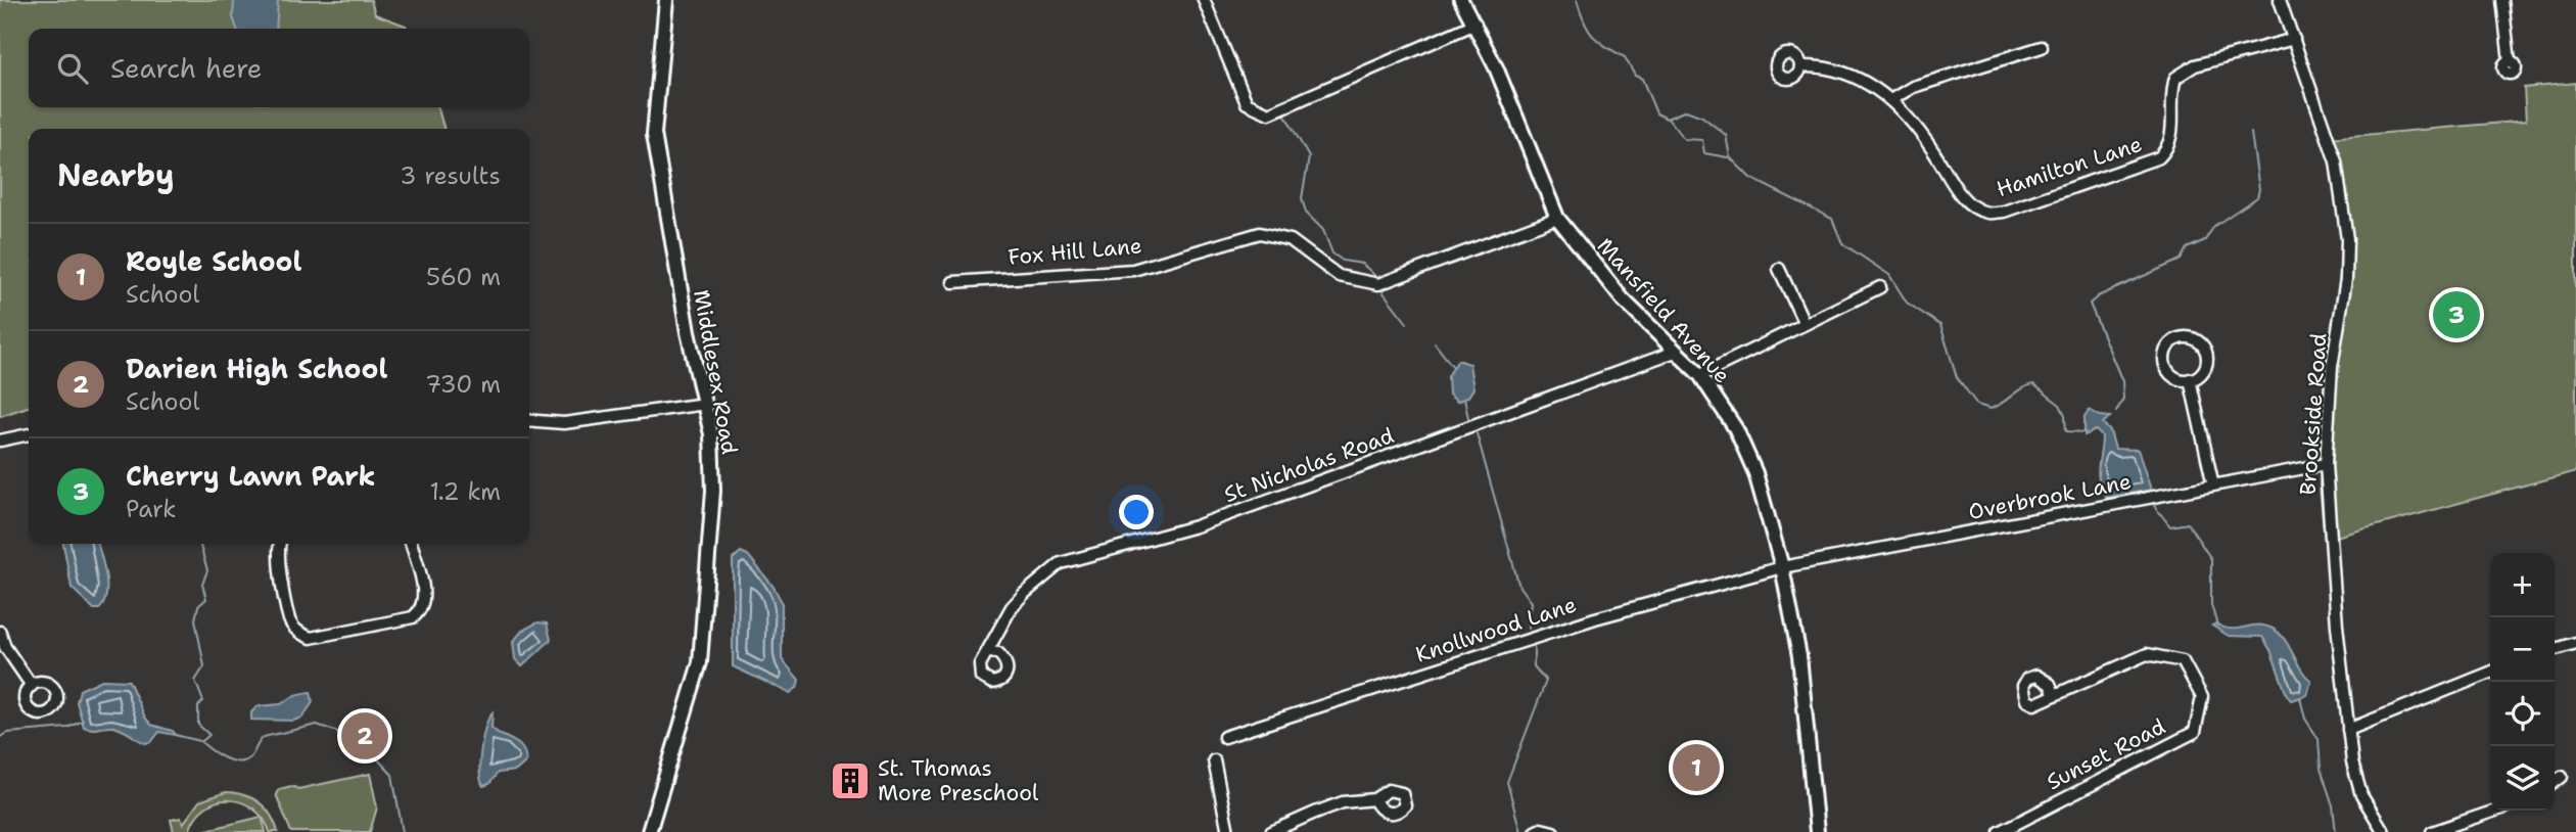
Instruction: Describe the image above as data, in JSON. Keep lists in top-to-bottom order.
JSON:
{
  "streets": {
    "main road": ["Mansfield Avenue", "Middlesex Road"],
    "street": [
      "Hamilton Lane",
      "Fox Hill Lane",
      "Brookside Road",
      "St Nicholas Road",
      "Overbrook Lane",
      "Knollwood Lane",
      "Sunset Road"
    ]
  },
  "crossings": [
    ["Hamilton Lane", "Brookside Road"],
    ["Fox Hill Lane", "Mansfield Avenue"],
    ["Mansfield Avenue", "St Nicholas Road"],
    ["Mansfield Avenue", "Overbrook Lane"],
    ["Mansfield Avenue", "Knollwood Lane"],
    ["Brookside Road", "Overbrook Lane"],
    ["Overbrook Lane", "Knollwood Lane"]
  ],
  "places": {
    "building": ["St. Thomas More Preschool"]
  },
  "page": {
    "search": "Search here",
    "heading": ["Nearby", "3 results"],
    "list": [
      {
        "mark": "1",
        "name": "Royle School",
        "note": "School",
        "value": "560 m"
      },
      {
        "mark": "2",
        "name": "Darien High School",
        "note": "School",
        "value": "730 m"
      },
      {
        "mark": "3",
        "name": "Cherry Lawn Park",
        "note": "Park",
        "value": "1.2 km"
      }
    ],
    "pins": ["3", "2", "1"],
    "map_buttons": ["+", "−"]
  }
}
